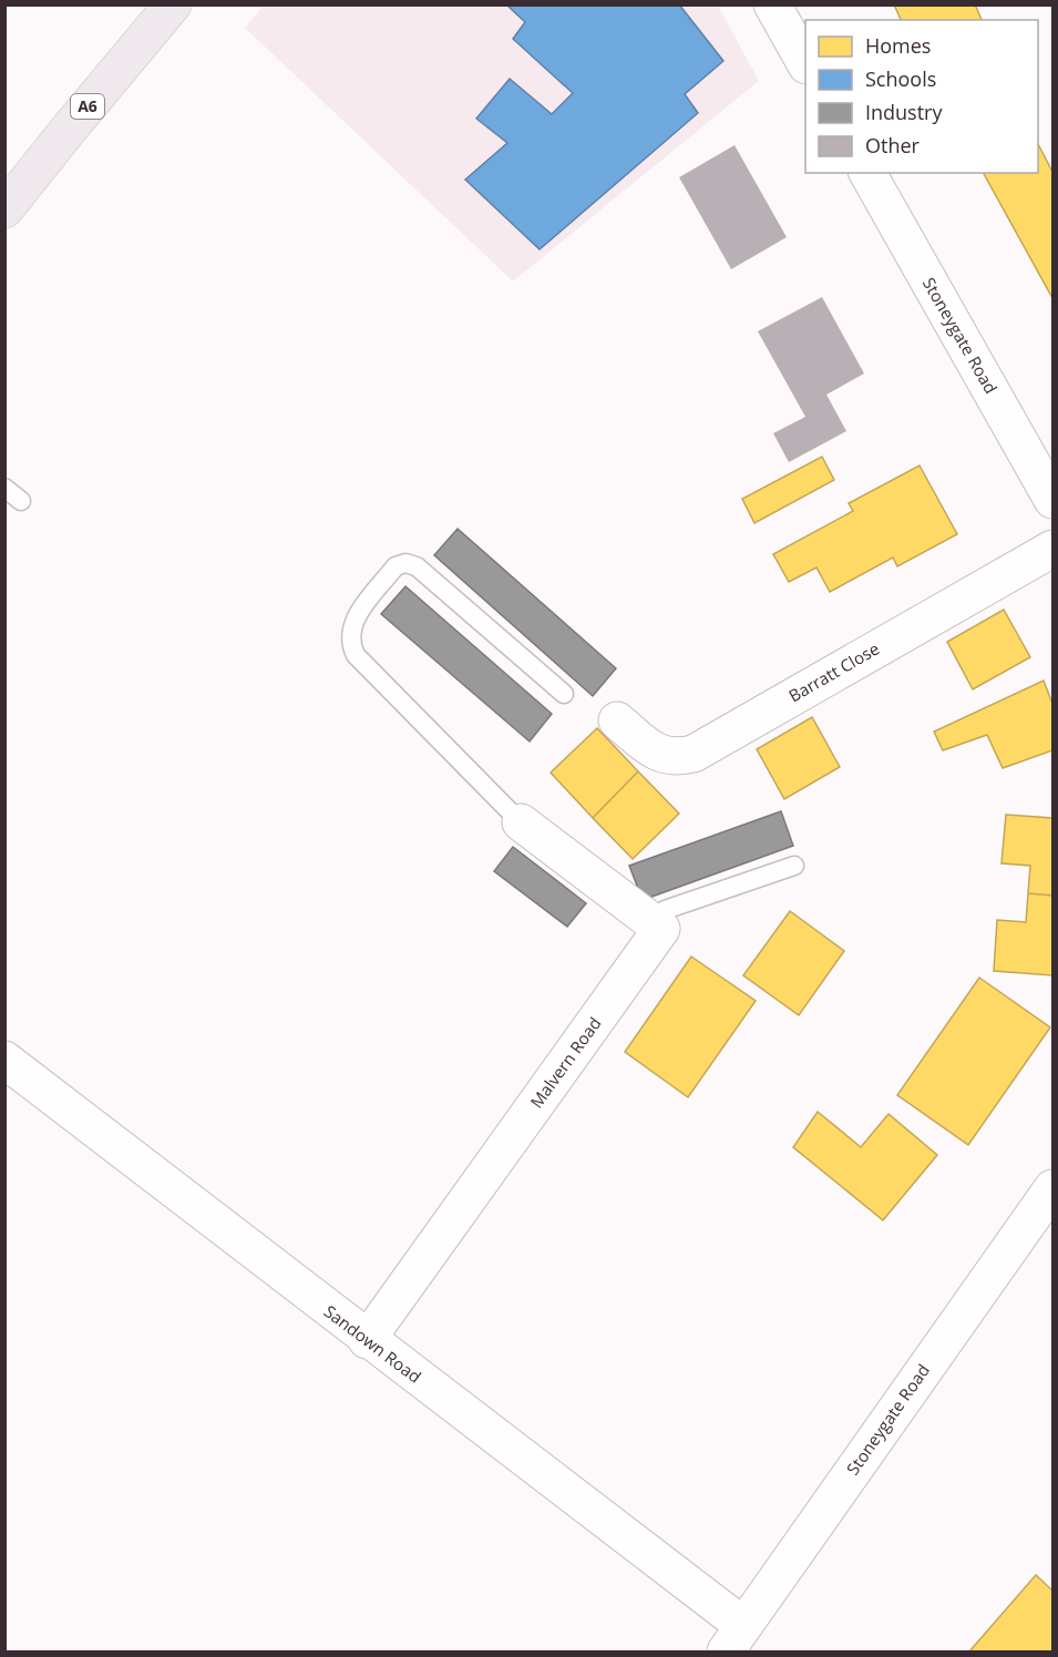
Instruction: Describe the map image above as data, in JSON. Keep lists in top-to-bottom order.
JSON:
{
  "streets": {
    "main road": ["A6"],
    "street": [
      "Stoneygate Road",
      "Barratt Close",
      "Malvern Road",
      "Sandown Road"
    ]
  },
  "crossings": [
    ["Stoneygate Road", "Sandown Road"],
    ["Malvern Road", "Sandown Road"]
  ],
  "legend": [
    "Homes",
    "Schools",
    "Industry",
    "Other"
  ]
}
